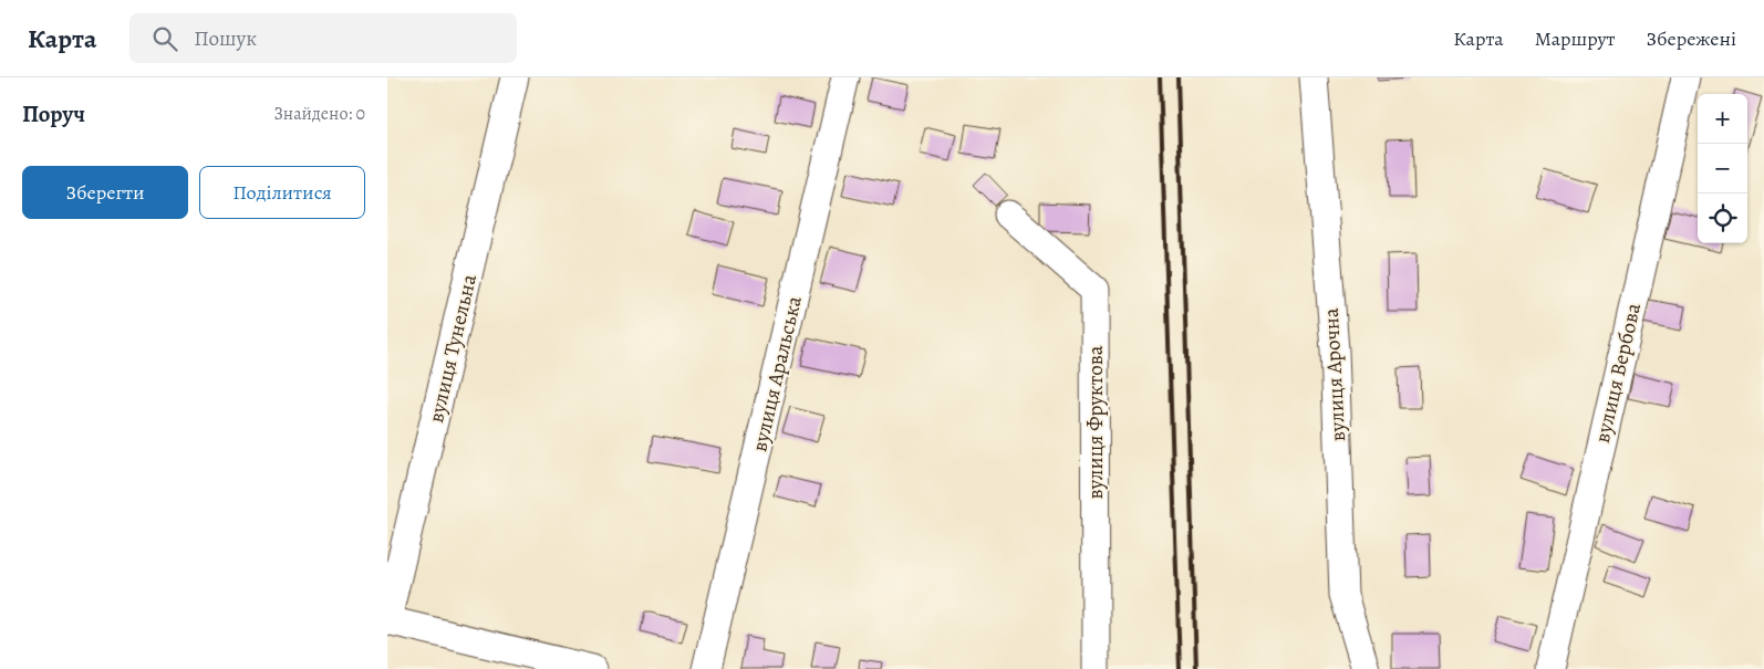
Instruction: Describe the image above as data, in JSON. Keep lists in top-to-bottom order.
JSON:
{
  "streets": {
    "street": [
      "вулиця Тунельна",
      "вулиця Вербова",
      "вулиця Аральська",
      "вулиця Арочна",
      "вулиця Фруктова"
    ]
  },
  "page": {
    "header": "Карта",
    "search": "Пошук",
    "nav": ["Карта", "Маршрут", "Збережені"],
    "heading": ["Поруч", "Знайдено: 0"],
    "map_buttons": ["+", "−"],
    "buttons": ["Зберегти", "Поділитися"]
  }
}
